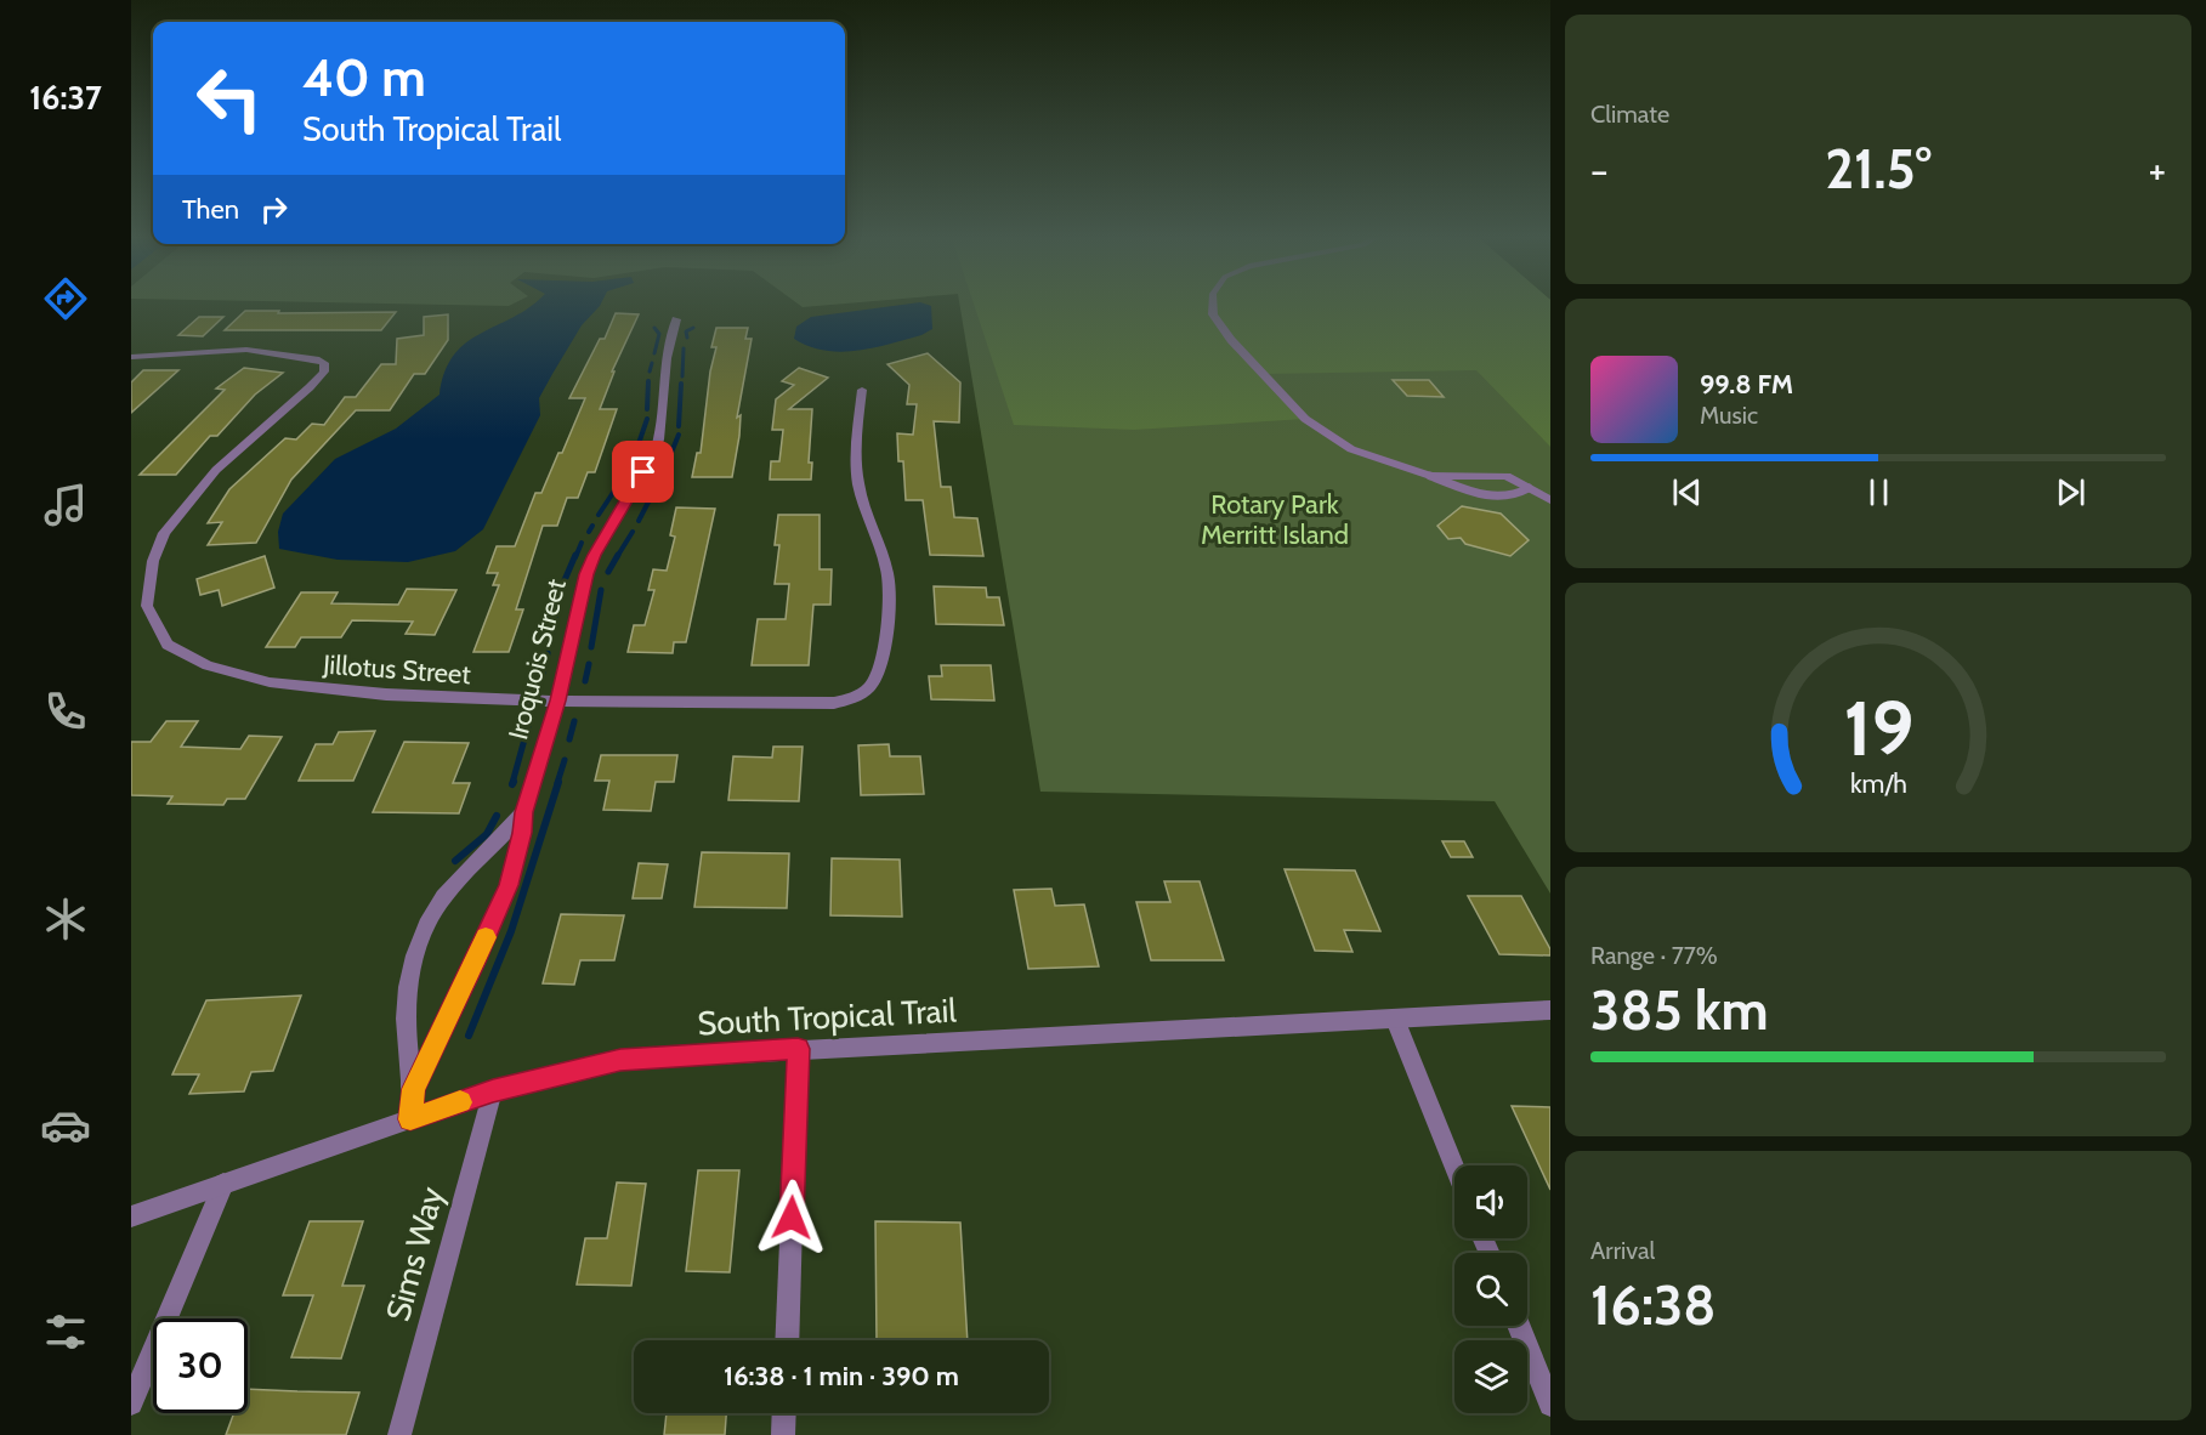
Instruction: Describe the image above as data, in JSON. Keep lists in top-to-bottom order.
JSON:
{
  "streets": {
    "street": [
      "Iroquois Street",
      "Jillotus Street",
      "South Tropical Trail",
      "Sims Way"
    ]
  },
  "crossings": [
    ["Iroquois Street", "Jillotus Street"],
    ["Iroquois Street", "South Tropical Trail"],
    ["South Tropical Trail", "Sims Way"]
  ],
  "parks": ["Rotary Park Merritt Island"],
  "page": {
    "tabs": "16:37",
    "tile": [
      "Climate",
      ["Range · 77%", "385 km"],
      ["Arrival", "16:38"]
    ],
    "turn": ["40 m", "South Tropical Trail"],
    "heat": ["−", "21.5°", "+"],
    "then": "Then",
    "song": ["99.8 FM", "Music"],
    "limit": "30",
    "trip": "16:38 · 1 min · 390 m",
    "gauge": ["19", "km/h"]
  }
}
